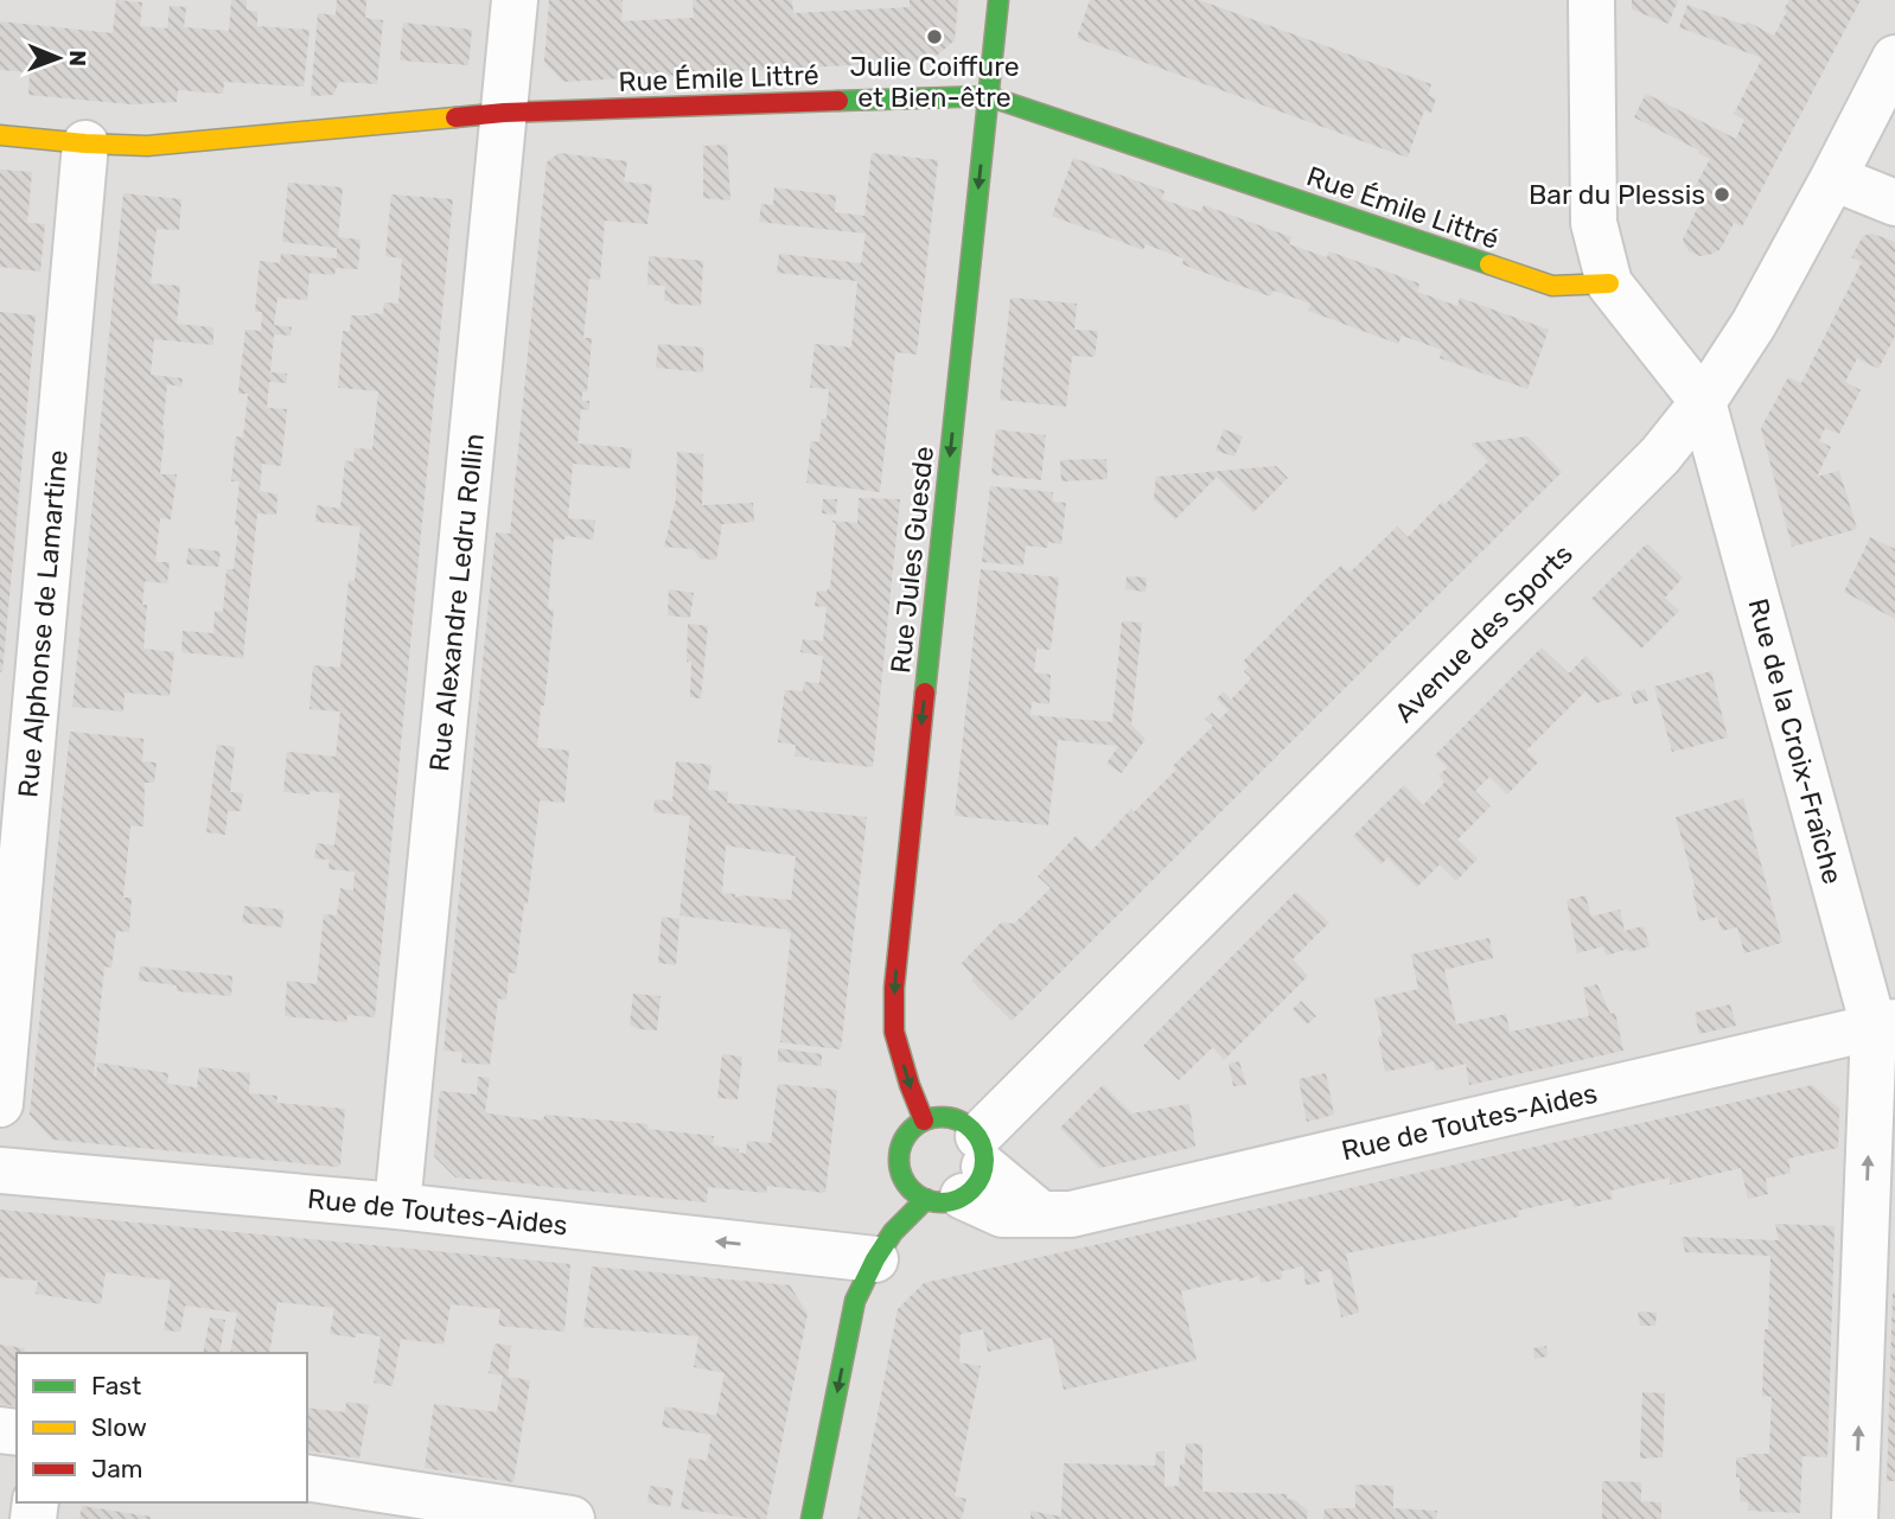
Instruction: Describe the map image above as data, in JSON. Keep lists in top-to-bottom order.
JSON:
{
  "streets": {
    "street": [
      "Rue Émile Littré",
      "Rue Jules Guesde",
      "Rue Alexandre Ledru Rollin",
      "Rue Alphonse de Lamartine",
      "Avenue des Sports",
      "Rue de la Croix-Fraîche",
      "Rue de Toutes-Aides"
    ]
  },
  "crossings": [
    ["Rue Émile Littré", "Rue Jules Guesde"],
    ["Rue Émile Littré", "Rue Alexandre Ledru Rollin"],
    ["Rue Émile Littré", "Rue Alphonse de Lamartine"],
    ["Rue Émile Littré", "Rue de la Croix-Fraîche"],
    ["Rue Jules Guesde", "Avenue des Sports"],
    ["Rue Jules Guesde", "Rue de Toutes-Aides"],
    ["Rue Alexandre Ledru Rollin", "Rue de Toutes-Aides"],
    ["Avenue des Sports", "Rue de la Croix-Fraîche"],
    ["Avenue des Sports", "Rue de Toutes-Aides"],
    ["Rue de la Croix-Fraîche", "Rue de Toutes-Aides"]
  ],
  "one_way": ["Rue Jules Guesde"],
  "places": ["Julie Coiffure et Bien-être", "Bar du Plessis"],
  "legend": ["Fast", "Slow", "Jam"],
  "north": "right"
}
